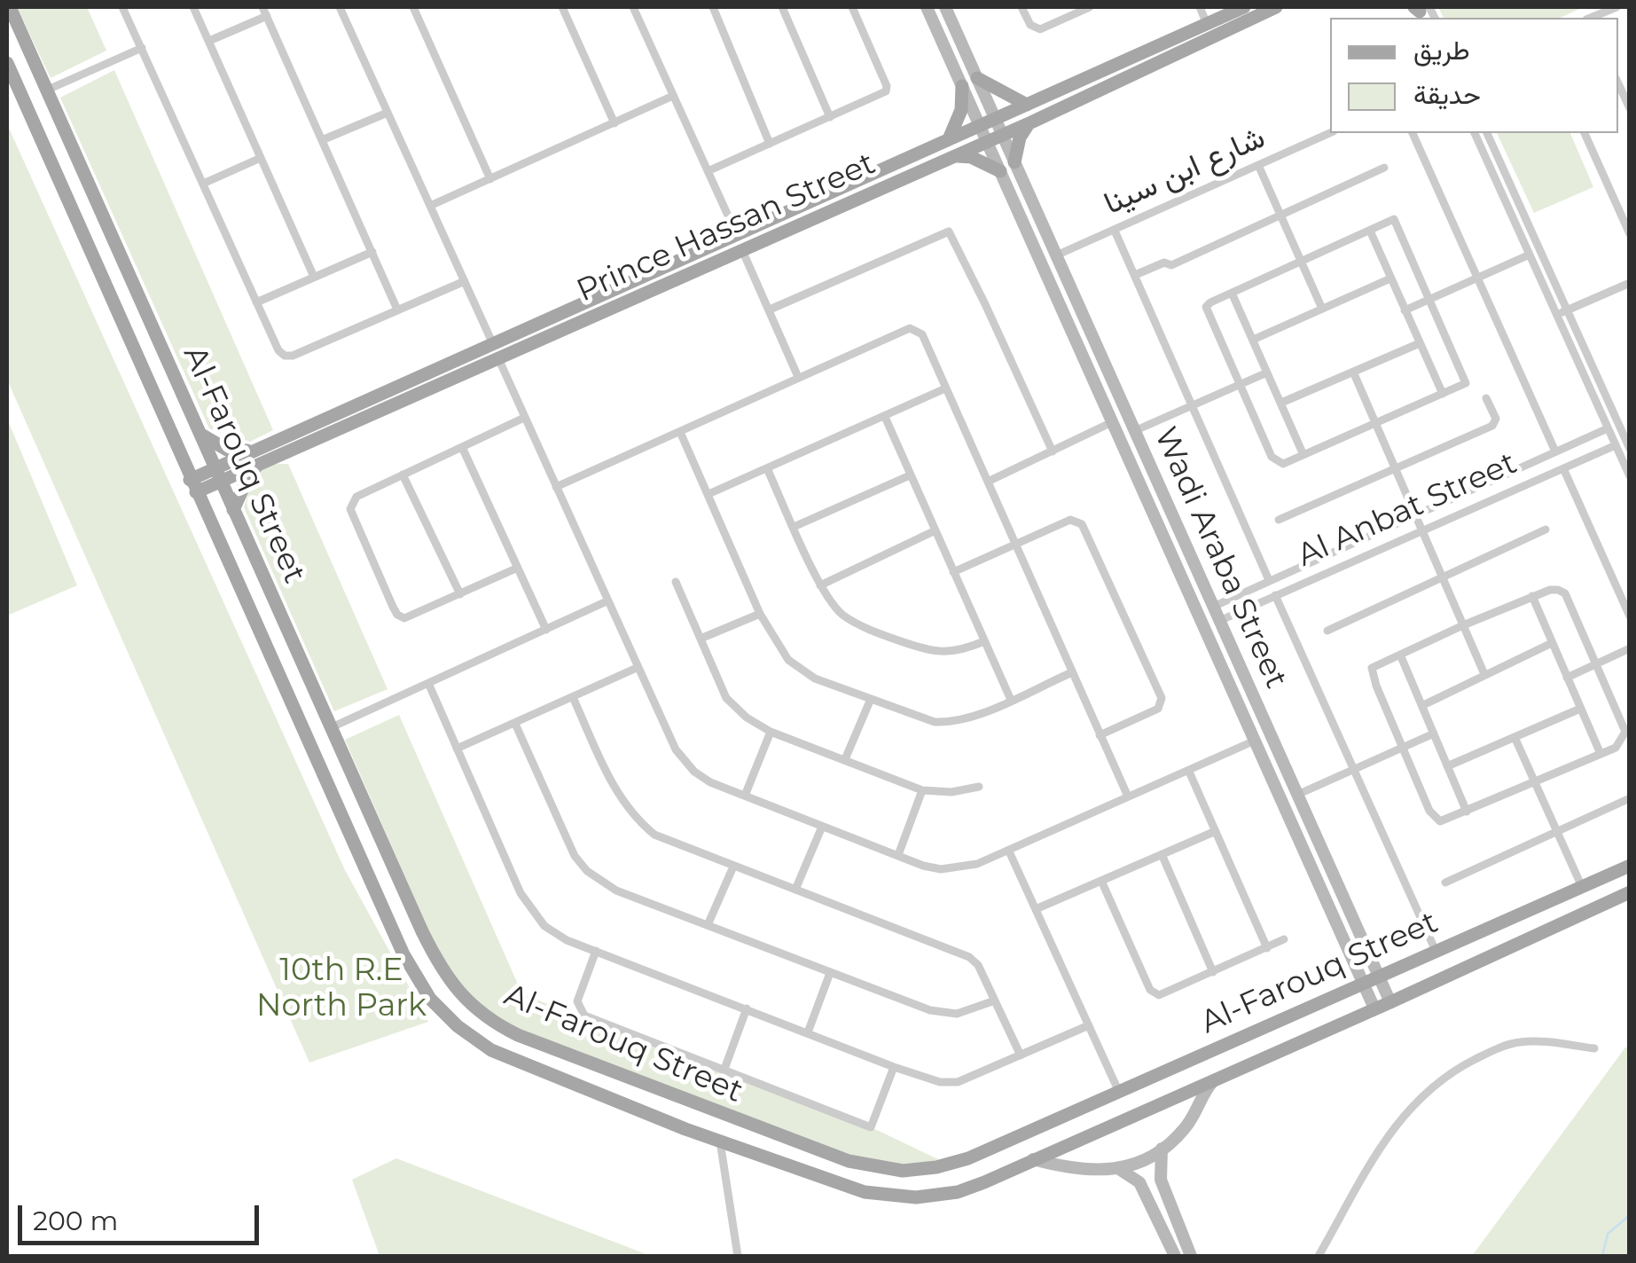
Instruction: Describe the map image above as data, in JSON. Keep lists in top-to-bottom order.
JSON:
{
  "streets": {
    "main road": ["Prince Hassan Street", "Al-Farouq Street", "Wadi Araba Street"],
    "street": ["شارع ابن سينا", "Al Anbat Street"]
  },
  "crossings": [
    ["شارع ابن سينا", "Wadi Araba Street"],
    ["Prince Hassan Street", "Al-Farouq Street"],
    ["Prince Hassan Street", "Wadi Araba Street"],
    ["Al-Farouq Street", "Wadi Araba Street"],
    ["Al Anbat Street", "Wadi Araba Street"]
  ],
  "parks": ["10th R.E North Park"],
  "legend": ["طريق", "حديقة"],
  "scale_bar": "200 m"
}
